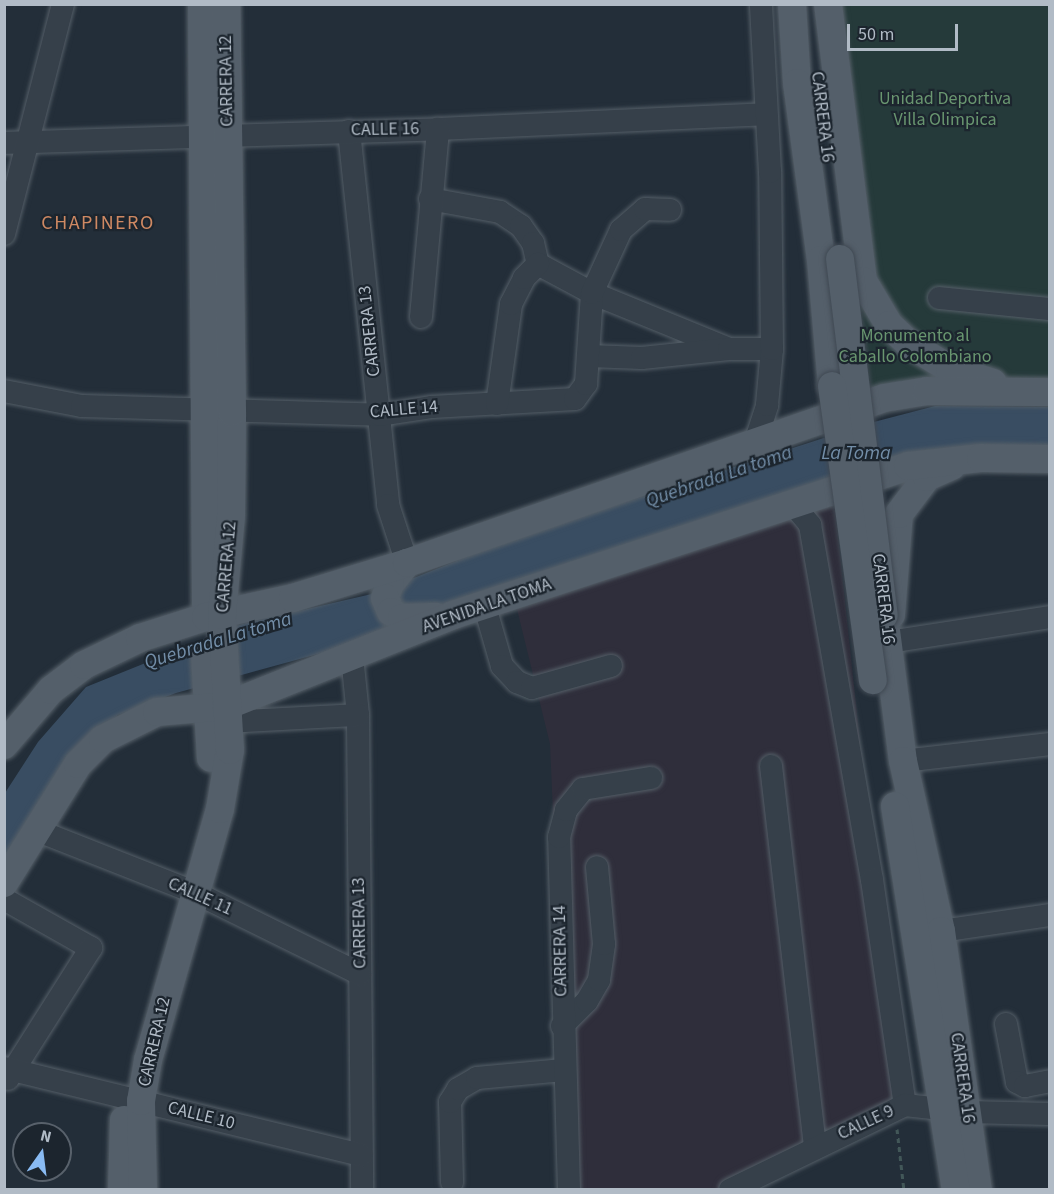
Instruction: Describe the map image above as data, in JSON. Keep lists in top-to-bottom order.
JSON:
{
  "streets": {
    "main road": ["CARRERA 12", "CARRERA 16", "AVENIDA LA TOMA"],
    "street": [
      "CALLE 16",
      "CARRERA 13",
      "CALLE 14",
      "CALLE 11",
      "CARRERA 14",
      "CALLE 10",
      "CALLE 9"
    ]
  },
  "crossings": [
    ["CARRERA 12", "CALLE 16"],
    ["CARRERA 12", "CALLE 14"],
    ["CARRERA 12", "AVENIDA LA TOMA"],
    ["CARRERA 12", "CALLE 11"],
    ["CARRERA 12", "CALLE 10"],
    ["CARRERA 16", "CALLE 9"],
    ["CALLE 16", "CARRERA 13"],
    ["CARRERA 13", "CALLE 14"],
    ["CARRERA 13", "AVENIDA LA TOMA"],
    ["CARRERA 13", "CALLE 11"],
    ["CARRERA 13", "CALLE 10"],
    ["AVENIDA LA TOMA", "CALLE 11"]
  ],
  "districts": ["CHAPINERO"],
  "water": ["La Toma", "Quebrada La toma"],
  "parks": ["Unidad Deportiva Villa Olimpica", "Monumento al Caballo Colombiano"],
  "scale_bar": "50 m",
  "north": "top"
}
